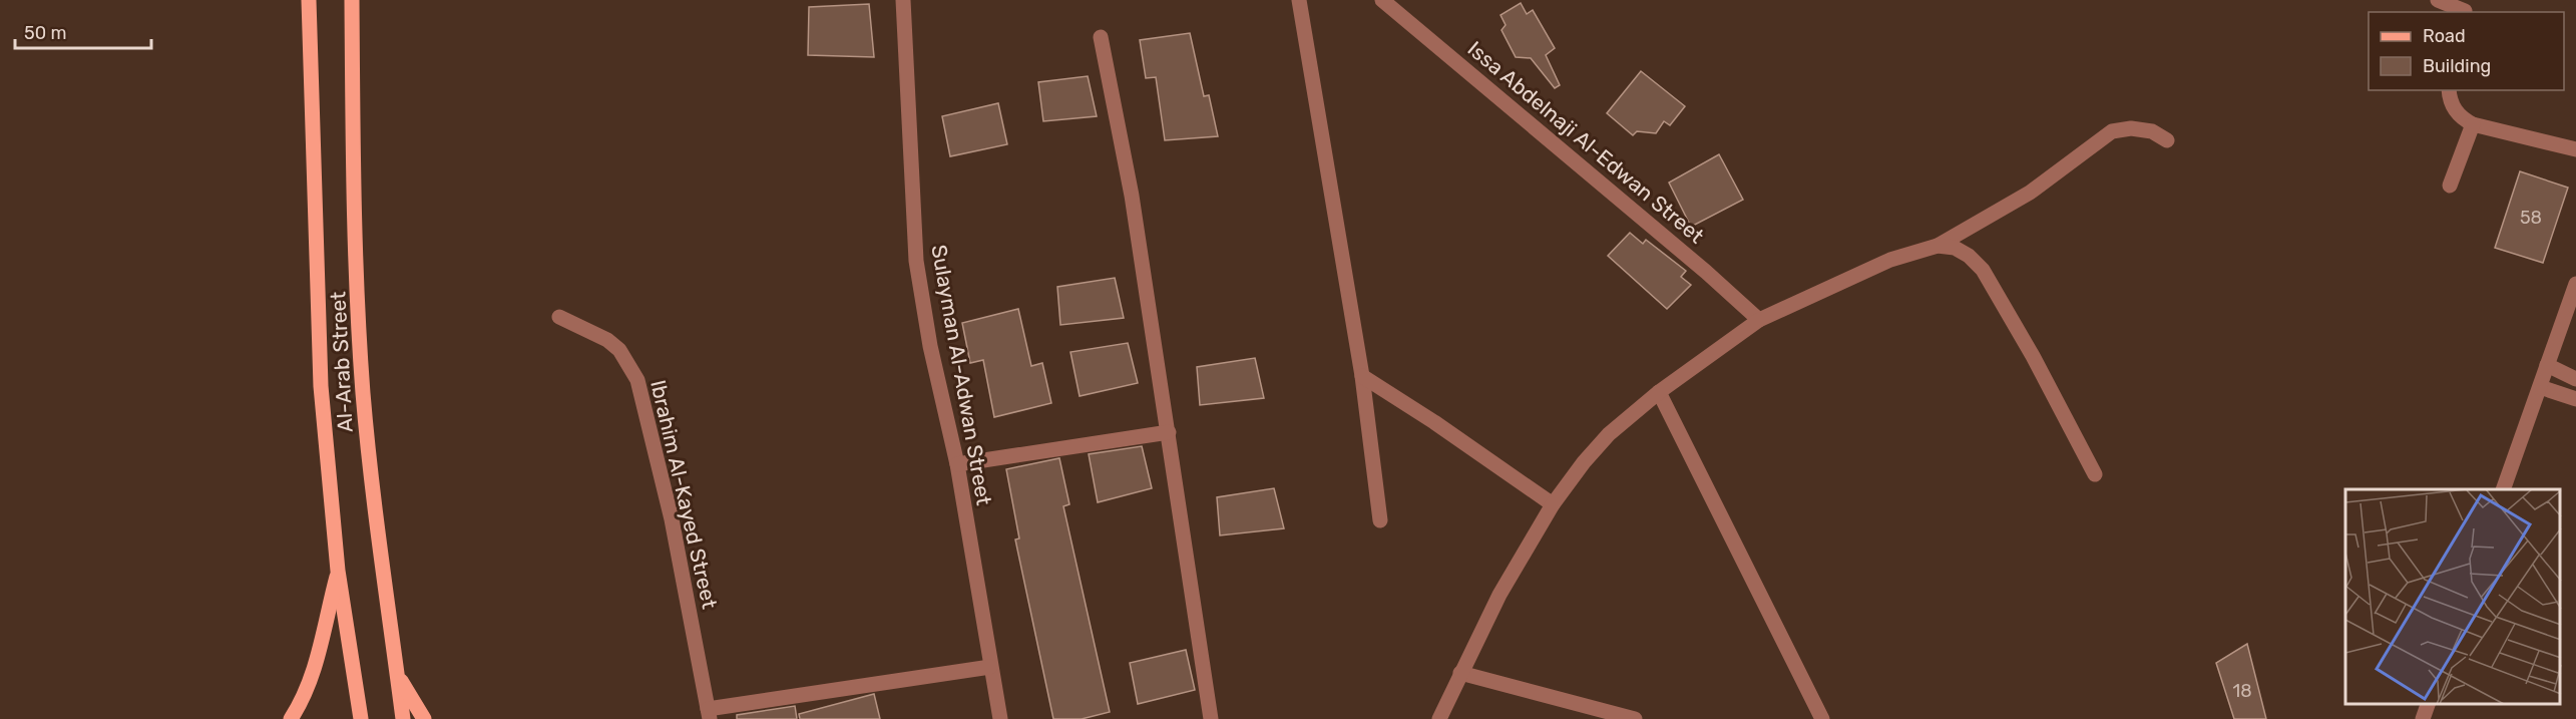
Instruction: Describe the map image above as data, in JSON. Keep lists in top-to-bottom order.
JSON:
{
  "streets": {
    "main road": ["Al-Arab Street"],
    "street": ["Issa Abdelnaji Al-Edwan Street", "Sulayman Al-Adwan Street", "Ibrahim Al-Kayed Street"]
  },
  "house_numbers": ["58", "18"],
  "legend": ["Road", "Building"],
  "scale_bar": "50 m"
}
